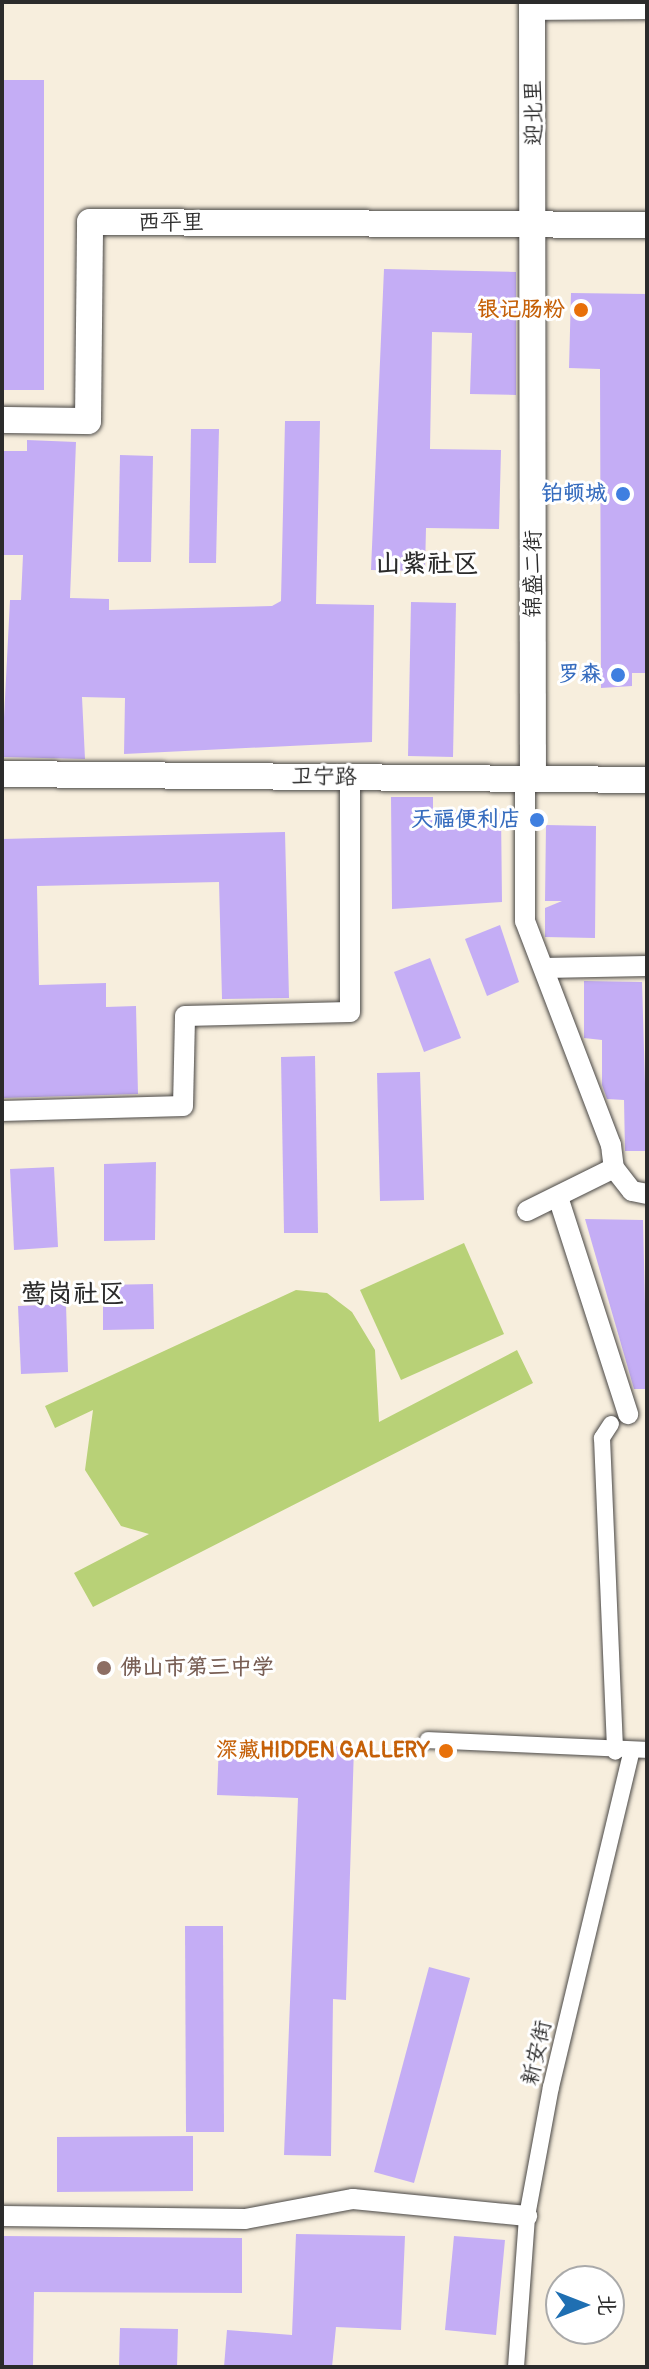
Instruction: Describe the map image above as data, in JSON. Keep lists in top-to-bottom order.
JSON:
{
  "streets": {
    "street": [
      "迎北里",
      "西平里",
      "锦盛二街",
      "卫宁路",
      "新安街"
    ]
  },
  "crossings": [
    ["迎北里", "西平里"],
    ["迎北里", "锦盛二街"],
    ["西平里", "锦盛二街"],
    ["锦盛二街", "卫宁路"]
  ],
  "districts": ["山紫社区", "莺岗社区"],
  "places": [
    "银记肠粉",
    "铂顿城",
    "罗森",
    "天福便利店",
    "佛山市第三中学",
    "深藏HIDDEN GALLERY"
  ],
  "north": "right"
}
